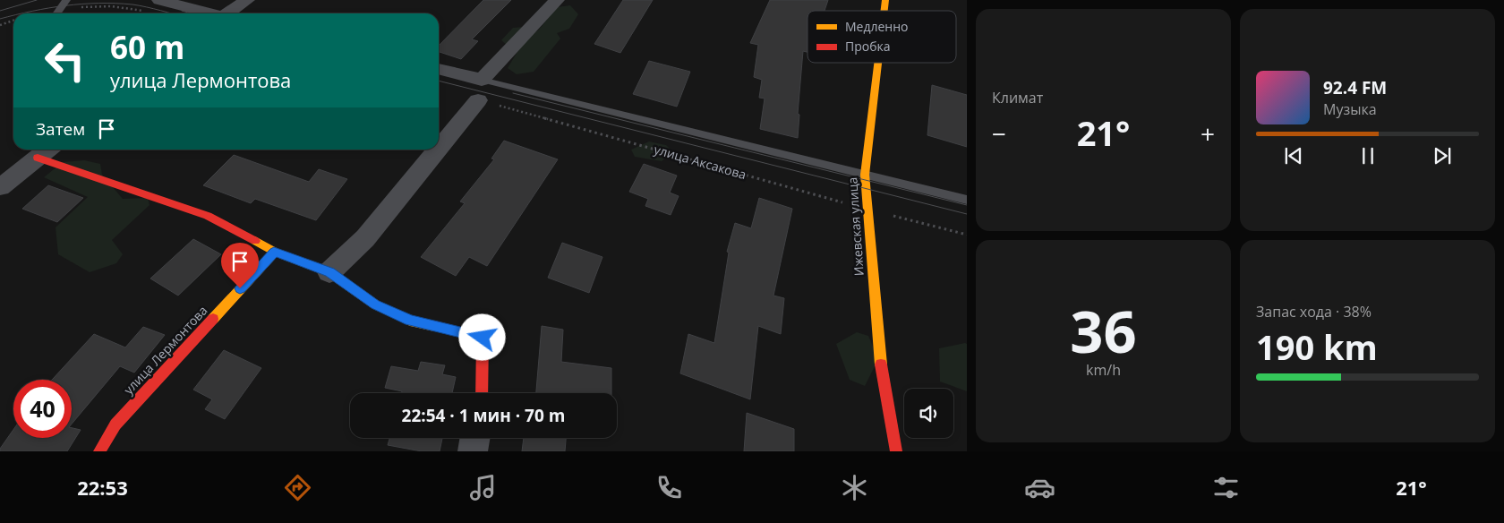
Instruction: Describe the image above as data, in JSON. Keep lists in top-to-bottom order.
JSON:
{
  "streets": {
    "street": ["улица Аксакова", "Ижевская улица", "улица Лермонтова"]
  },
  "crossings": [
    ["улица Аксакова", "Ижевская улица"]
  ],
  "legend": ["Медленно", "Пробка"],
  "page": {
    "tile": [
      "Климат",
      ["36", "km/h"],
      ["Запас хода · 38%", "190 km"]
    ],
    "turn": ["60 m", "улица Лермонтова"],
    "song": ["92.4 FM", "Музыка"],
    "then": "Затем",
    "heat": ["−", "21°", "+"],
    "limit": "40",
    "trip": "22:54 · 1 мин · 70 m",
    "tabs": ["22:53", "21°"]
  }
}
